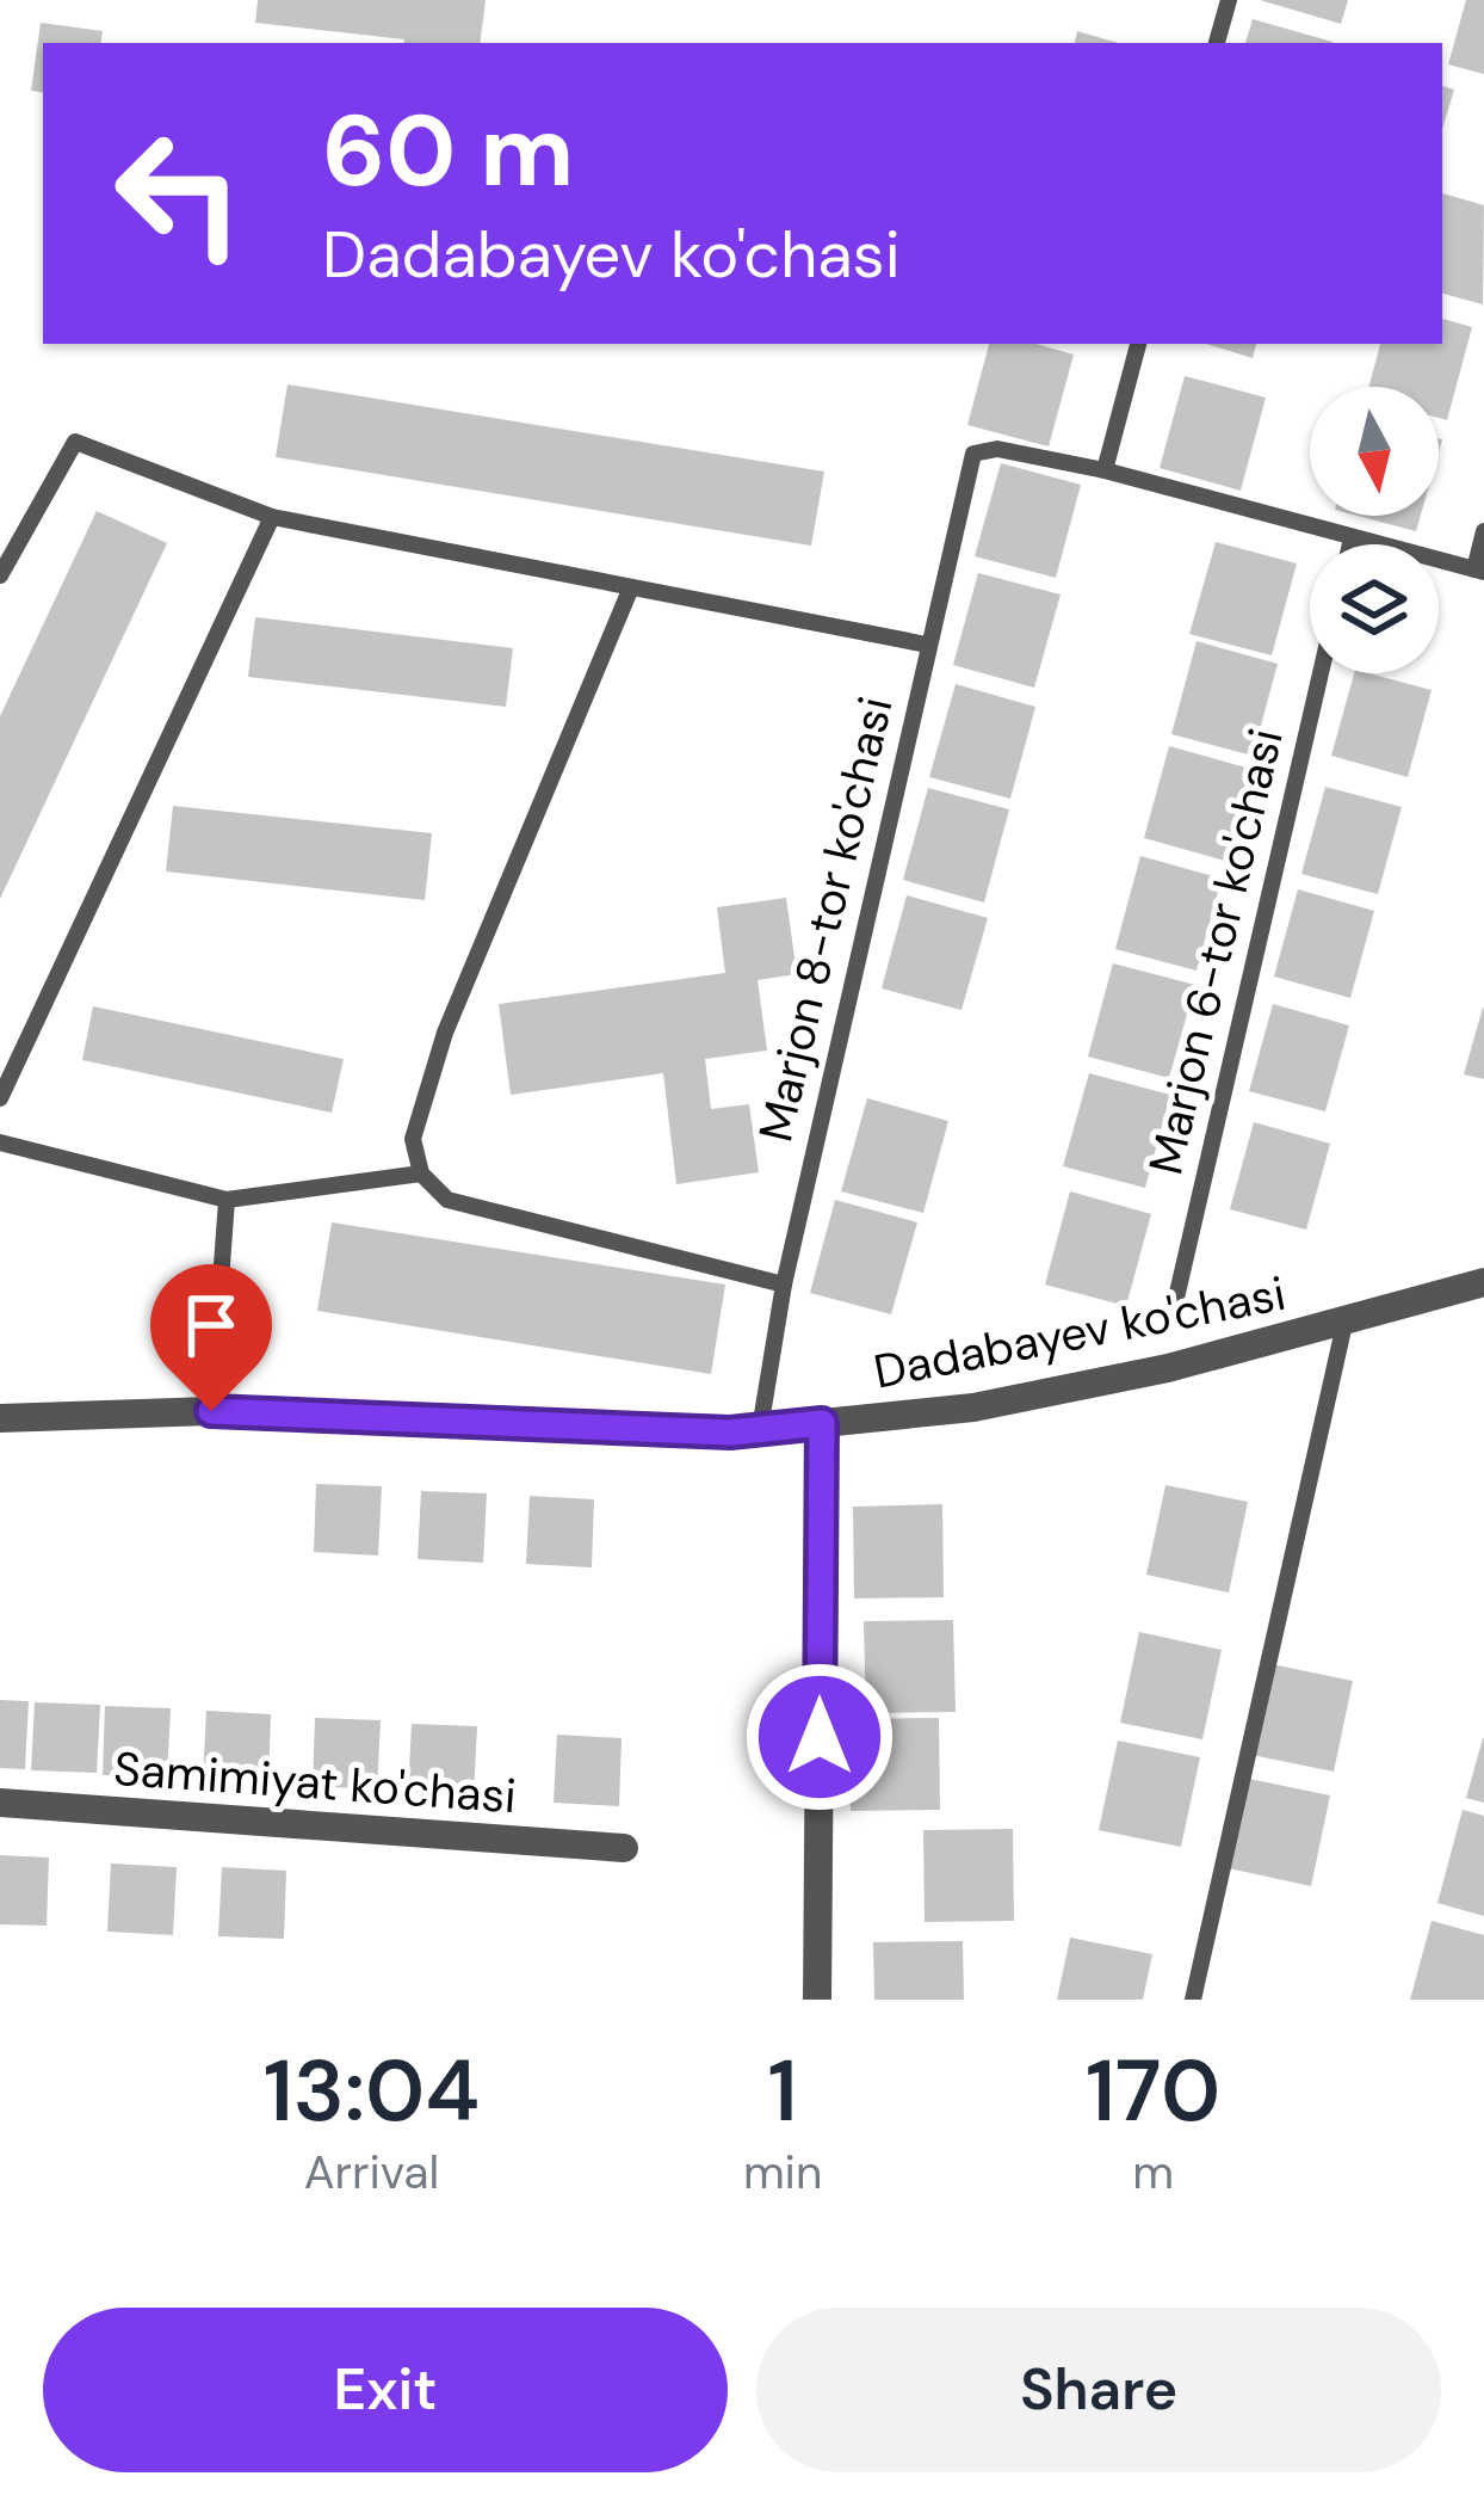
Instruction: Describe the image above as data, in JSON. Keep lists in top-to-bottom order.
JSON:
{
  "streets": {
    "street": ["Dadabayev ko'chasi", "Samimiyat ko'chasi"],
    "lane": ["Marjon 8-tor ko'chasi", "Marjon 6-tor ko'chasi"]
  },
  "crossings": [
    ["Marjon 8-tor ko'chasi", "Dadabayev ko'chasi"]
  ],
  "north": "bottom",
  "page": {
    "turn": ["60 m", "Dadabayev ko'chasi"],
    "eta": [
      "13:04",
      "Arrival",
      "1",
      "min",
      "170",
      "m"
    ],
    "buttons": ["Exit", "Share"]
  }
}
